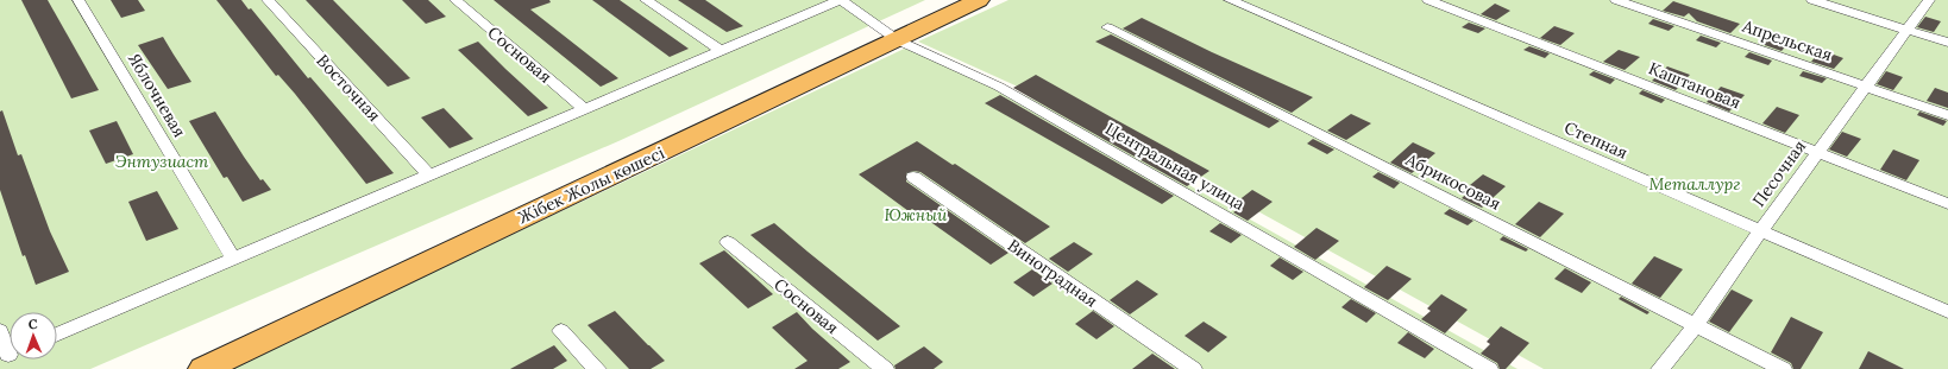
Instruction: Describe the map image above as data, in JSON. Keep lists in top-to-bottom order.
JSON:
{
  "streets": {
    "highway": ["Жібек Жолы көшесі"],
    "street": [
      "Апрельская",
      "Сосновая",
      "Каштановая",
      "Восточная",
      "Яблочневая",
      "Степная",
      "Центральная улица",
      "Песочная",
      "Абрикосовая",
      "Виноградная"
    ]
  },
  "crossings": [
    ["Апрельская", "Песочная"],
    ["Каштановая", "Песочная"],
    ["Степная", "Песочная"],
    ["Центральная улица", "Жібек Жолы көшесі"],
    ["Песочная", "Абрикосовая"]
  ],
  "parks": ["Энтузиаст", "Металлург", "Южный"],
  "north": "top"
}
